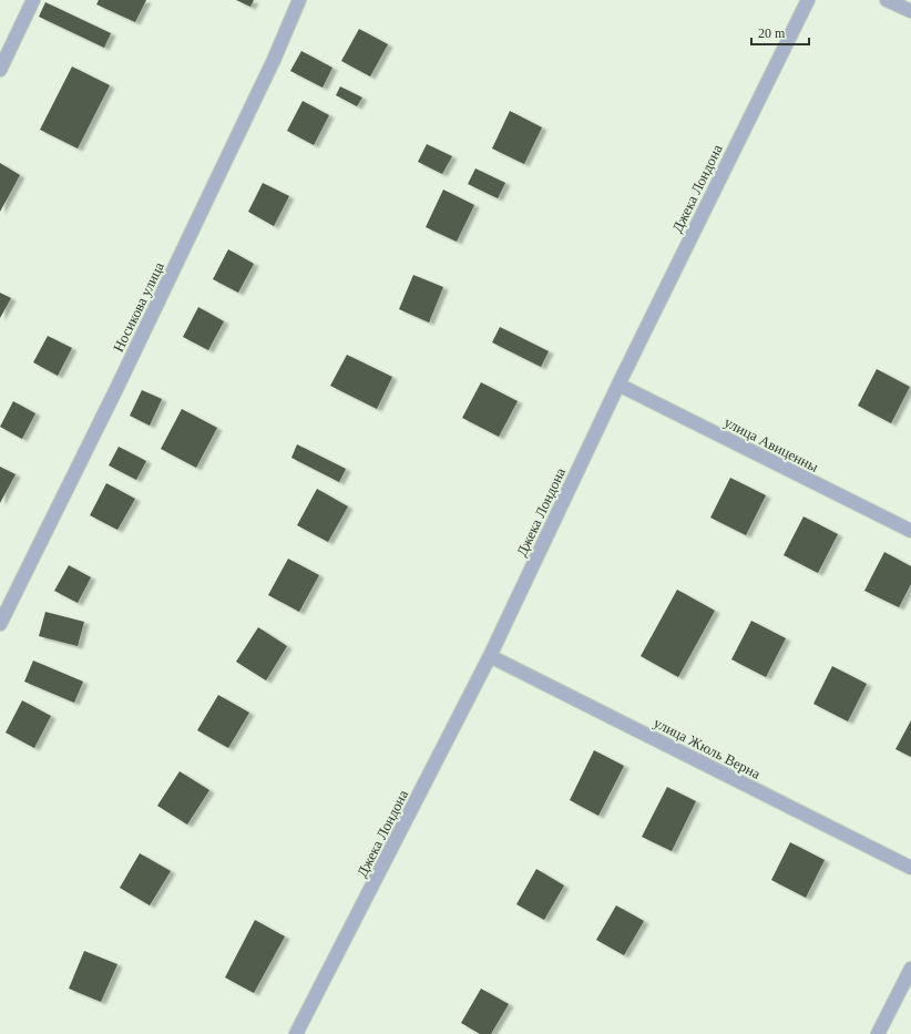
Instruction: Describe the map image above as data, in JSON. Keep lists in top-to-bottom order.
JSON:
{
  "streets": {
    "street": [
      "Джека Лондона",
      "Носикова улица",
      "улица Авиценны",
      "улица Жюль Верна"
    ]
  },
  "crossings": [
    ["Джека Лондона", "улица Авиценны"],
    ["Джека Лондона", "улица Жюль Верна"]
  ],
  "scale_bar": "20 m"
}
